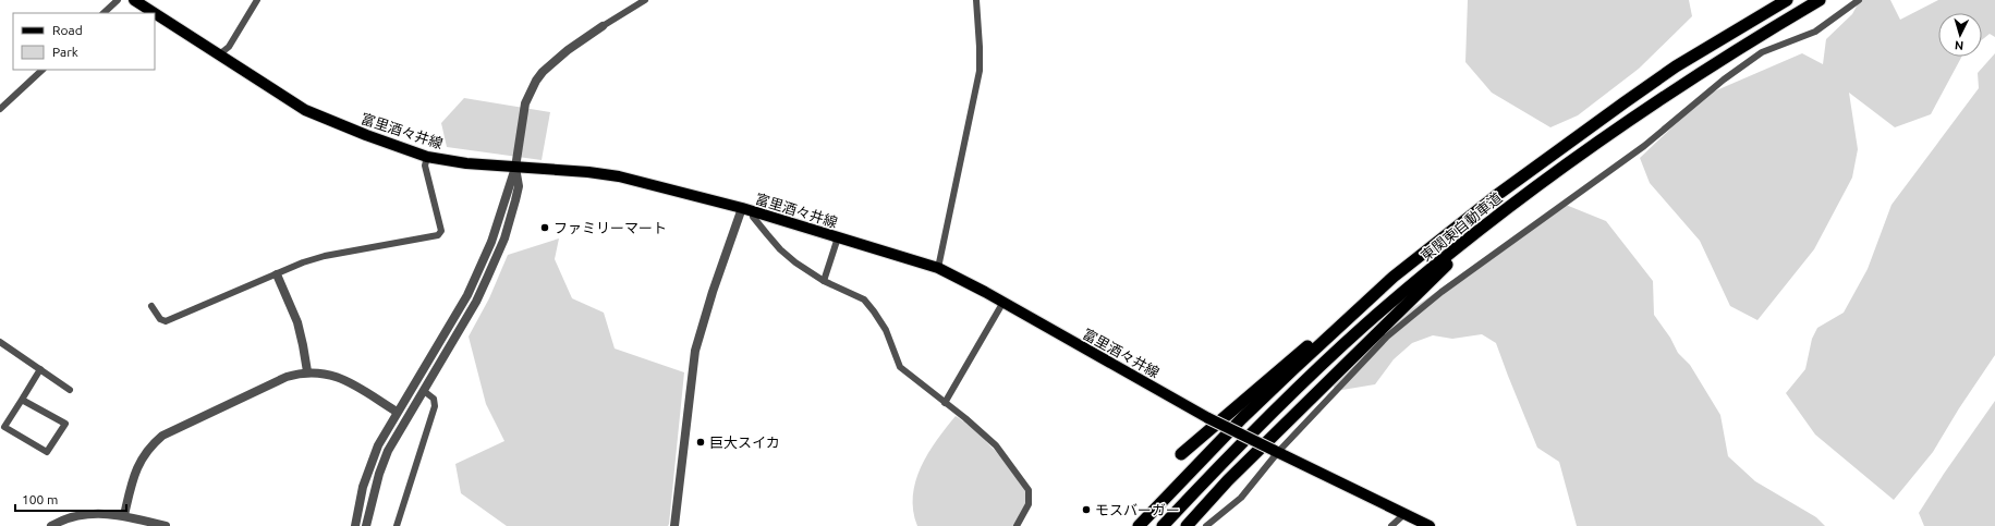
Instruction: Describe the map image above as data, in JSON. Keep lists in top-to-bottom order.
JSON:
{
  "streets": {
    "highway": ["東関東自動車道"],
    "main road": ["富里酒々井線"]
  },
  "places": ["ファミリーマート", "巨大スイカ", "モスバーガー"],
  "legend": ["Road", "Park"],
  "scale_bar": "100 m",
  "north": "bottom"
}
